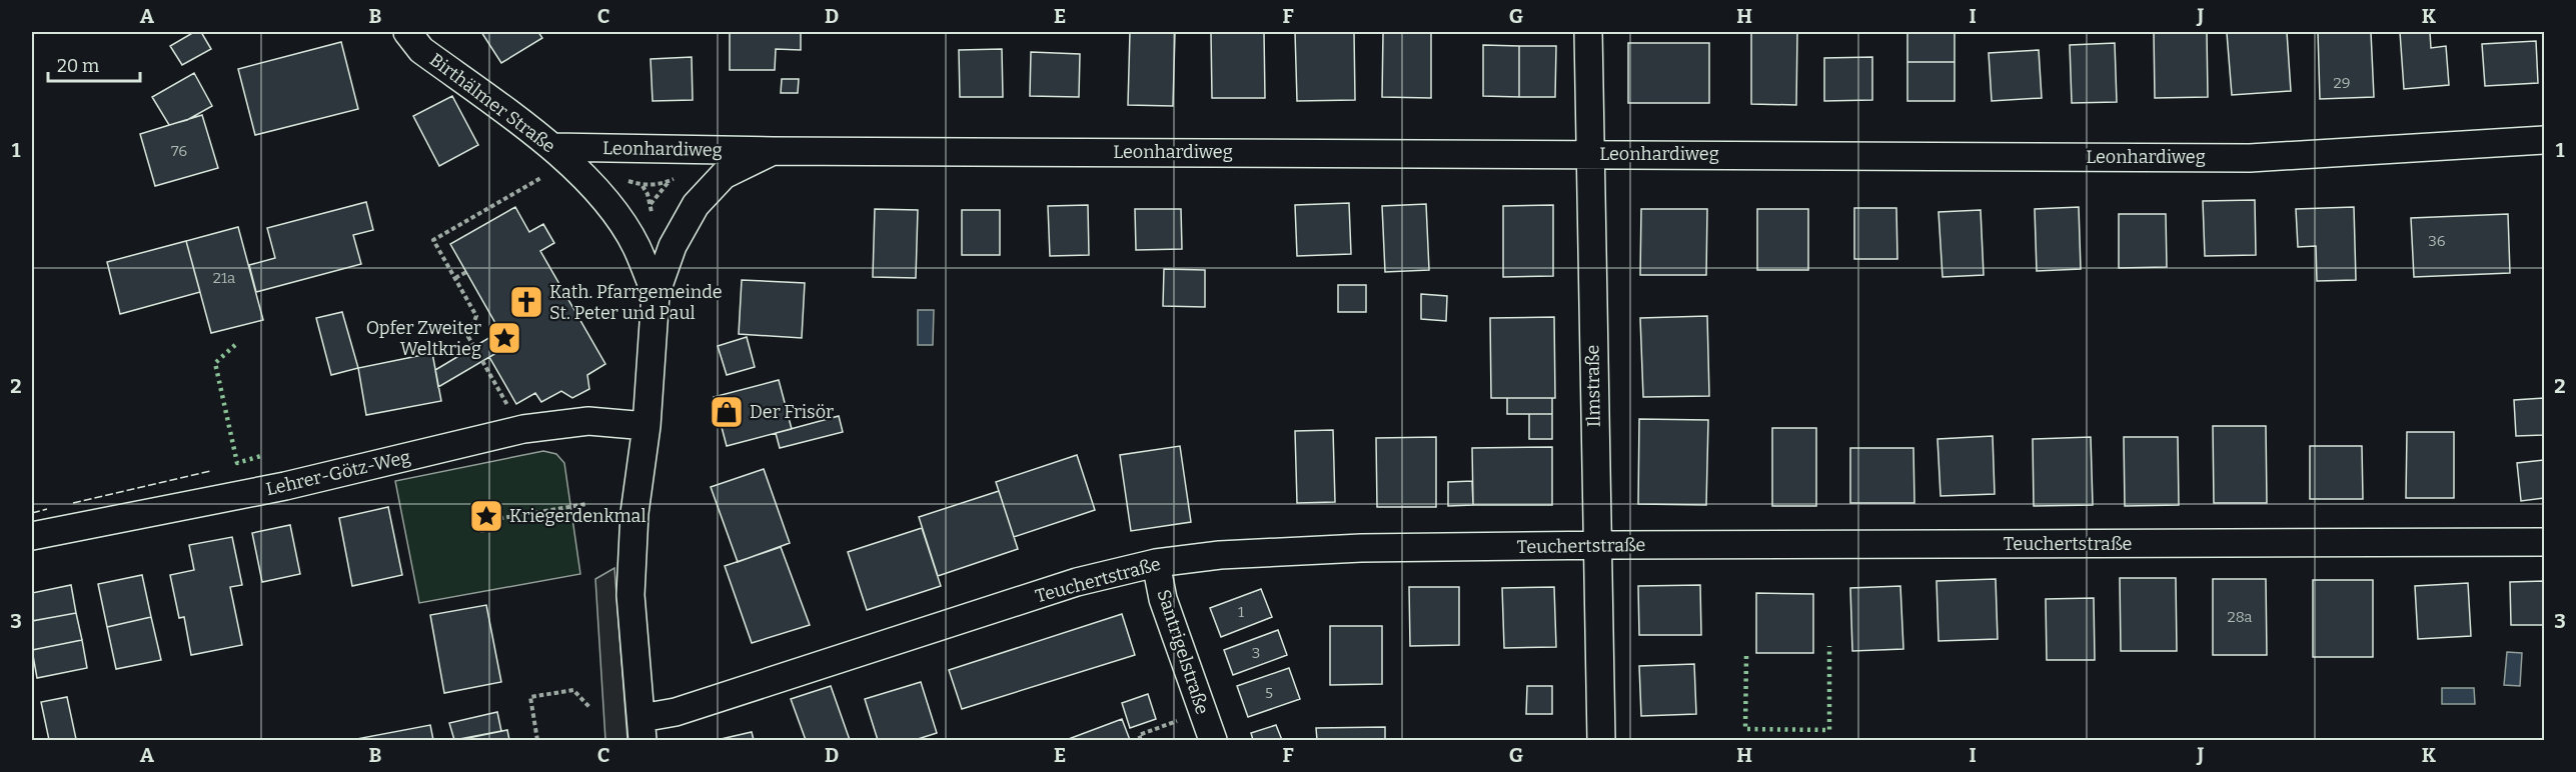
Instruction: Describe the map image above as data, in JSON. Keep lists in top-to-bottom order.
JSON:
{
  "streets": {
    "street": [
      "Birthälmer Straße",
      "Leonhardiweg",
      "Ilmstraße",
      "Lehrer-Götz-Weg",
      "Teuchertstraße",
      "Santrigelstraße"
    ]
  },
  "crossings": [
    ["Birthälmer Straße", "Leonhardiweg"],
    ["Leonhardiweg", "Ilmstraße"],
    ["Ilmstraße", "Teuchertstraße"],
    ["Teuchertstraße", "Santrigelstraße"]
  ],
  "places": {
    "church": ["Kath. Pfarrgemeinde St. Peter und Paul"],
    "place": ["Opfer Zweiter Weltkrieg", "Kriegerdenkmal"],
    "shop": ["Der Frisör"]
  },
  "house_numbers": [
    "29",
    "76",
    "36",
    "21a",
    "1",
    "28a",
    "3",
    "5"
  ],
  "scale_bar": "20 m",
  "grid": {
    "columns": [
      "A",
      "B",
      "C",
      "D",
      "E",
      "F",
      "G",
      "H",
      "I",
      "J",
      "K"
    ],
    "rows": ["1", "2", "3"]
  }
}
